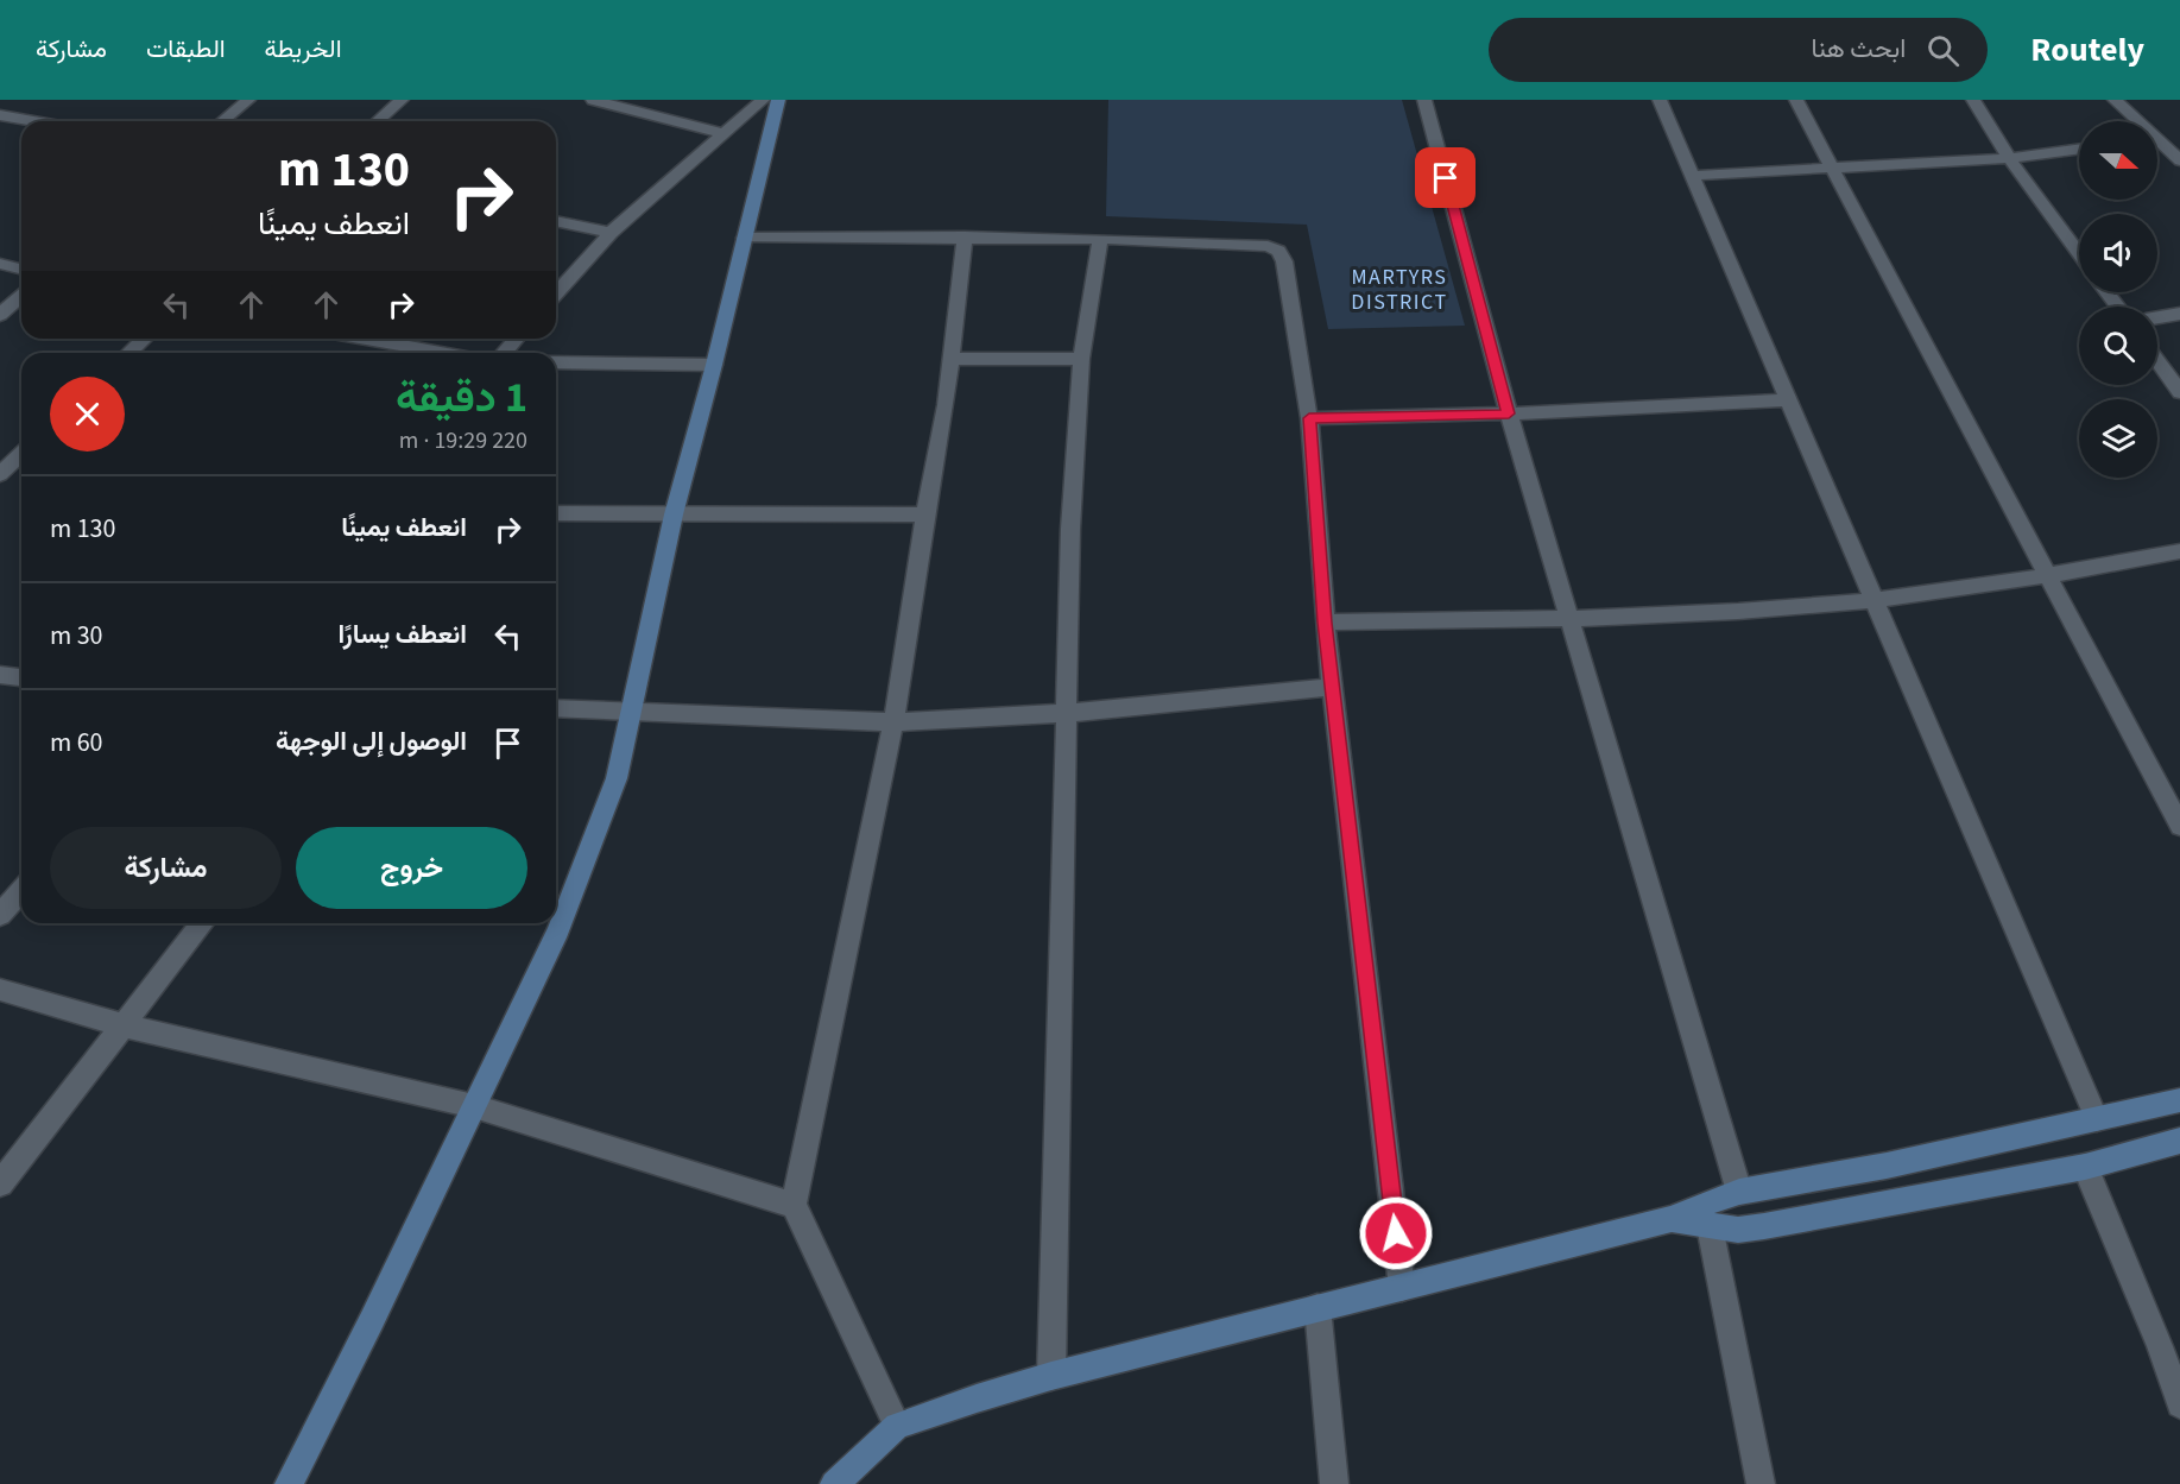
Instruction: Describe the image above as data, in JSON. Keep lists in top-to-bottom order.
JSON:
{
  "districts": ["MARTYRS DISTRICT"],
  "north": "right",
  "page": {
    "header": "Routely",
    "search": "ابحث هنا",
    "nav": ["الخريطة", "الطبقات", "مشاركة"],
    "turn": ["130 m", "انعطف يمينًا"],
    "heading": ["1 دقيقة", "220 m · 19:29"],
    "list": [
      {
        "name": "انعطف يمينًا",
        "value": "130 m"
      },
      {
        "name": "انعطف يسارًا",
        "value": "30 m"
      },
      {
        "name": "الوصول إلى الوجهة",
        "value": "60 m"
      }
    ],
    "buttons": ["خروج", "مشاركة"]
  }
}
